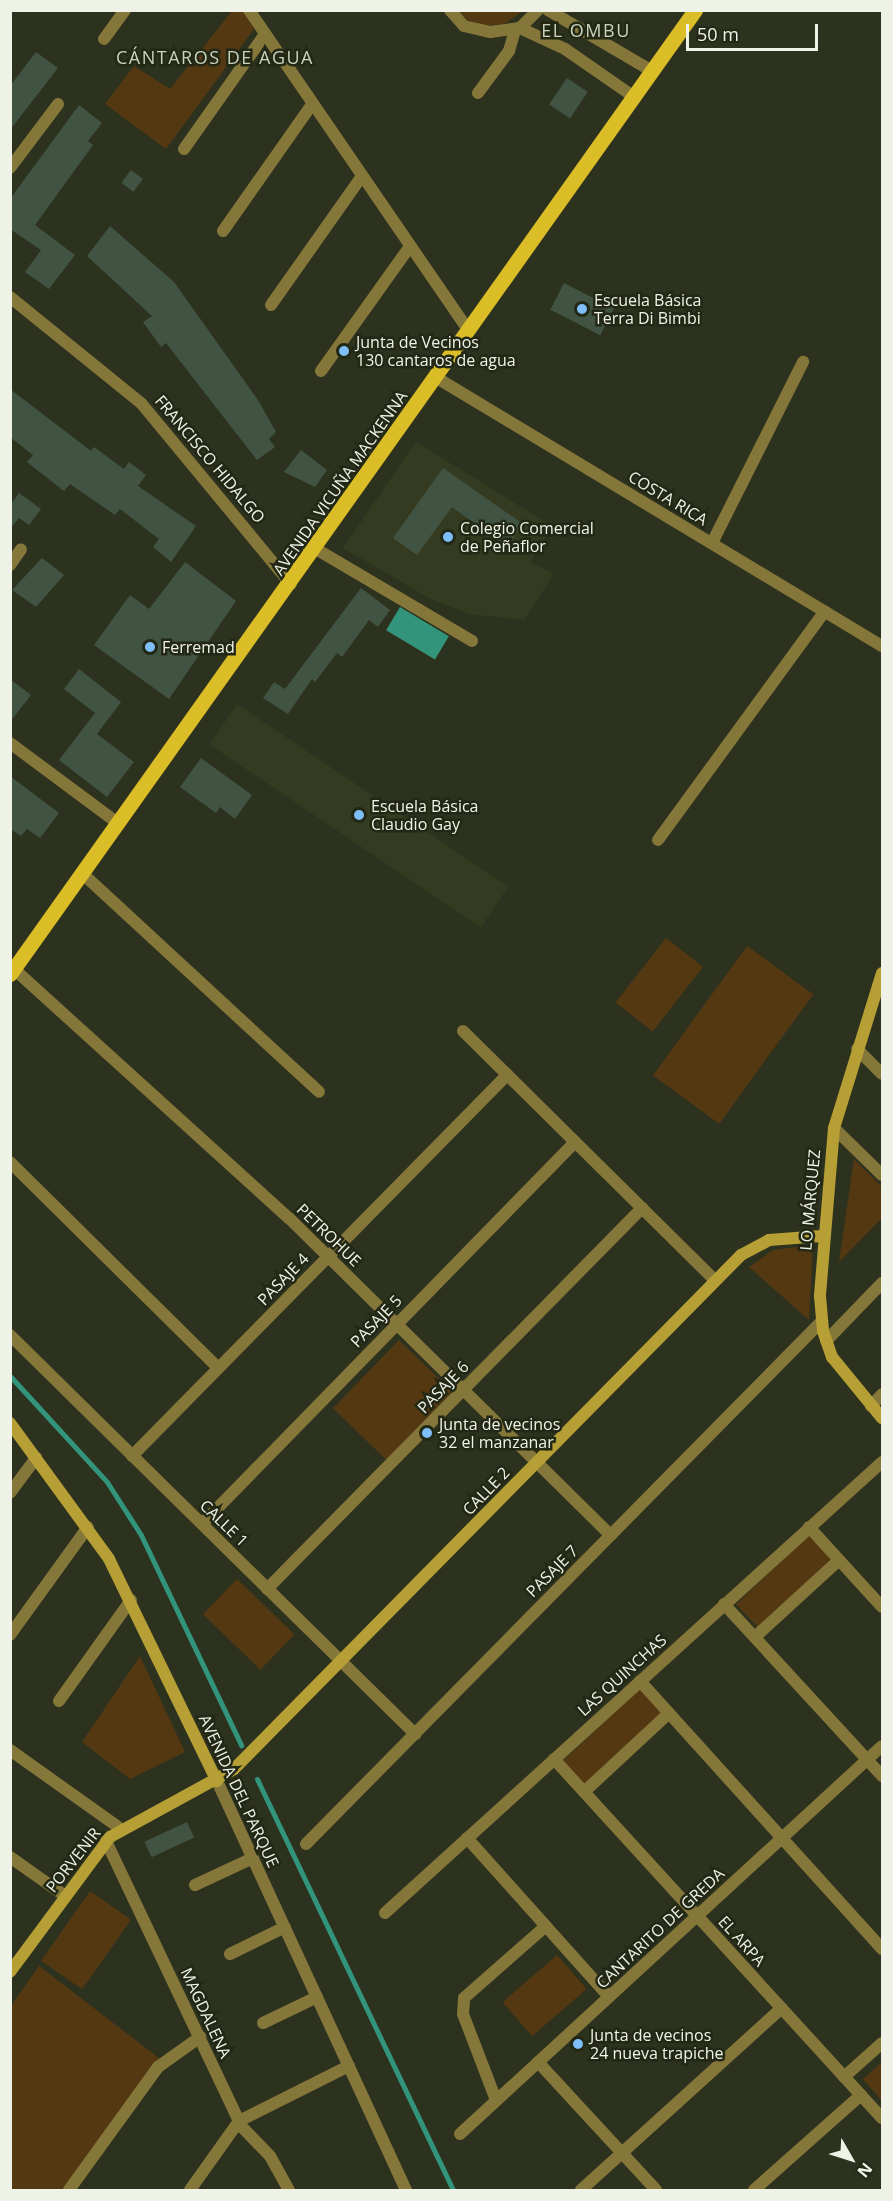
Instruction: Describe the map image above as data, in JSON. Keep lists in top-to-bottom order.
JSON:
{
  "streets": {
    "main road": ["AVENIDA VICUÑA MACKENNA"],
    "street": [
      "FRANCISCO HIDALGO",
      "COSTA RICA",
      "LO MÁRQUEZ",
      "PETROHUE",
      "PASAJE 4",
      "PASAJE 5",
      "PASAJE 6",
      "CALLE 2",
      "CALLE 1",
      "PASAJE 7",
      "LAS QUINCHAS",
      "AVENIDA DEL PARQUE",
      "PORVENIR",
      "CANTARITO DE GREDA",
      "EL ARPA",
      "MAGDALENA"
    ]
  },
  "crossings": [
    ["FRANCISCO HIDALGO", "AVENIDA VICUÑA MACKENNA"],
    ["AVENIDA VICUÑA MACKENNA", "COSTA RICA"],
    ["AVENIDA VICUÑA MACKENNA", "PETROHUE"],
    ["LO MÁRQUEZ", "CALLE 2"],
    ["LO MÁRQUEZ", "PASAJE 7"],
    ["PETROHUE", "PASAJE 4"],
    ["PETROHUE", "PASAJE 5"],
    ["PETROHUE", "PASAJE 6"],
    ["PETROHUE", "CALLE 2"],
    ["PETROHUE", "PASAJE 7"],
    ["PASAJE 4", "CALLE 1"],
    ["PASAJE 5", "CALLE 1"],
    ["PASAJE 6", "CALLE 1"],
    ["CALLE 2", "CALLE 1"],
    ["CALLE 2", "AVENIDA DEL PARQUE"],
    ["CALLE 2", "PORVENIR"],
    ["CALLE 1", "PASAJE 7"],
    ["LAS QUINCHAS", "EL ARPA"],
    ["AVENIDA DEL PARQUE", "PORVENIR"],
    ["PORVENIR", "MAGDALENA"],
    ["CANTARITO DE GREDA", "EL ARPA"]
  ],
  "districts": ["EL OMBU", "CÁNTAROS DE AGUA"],
  "places": [
    "Escuela Básica Terra Di Bimbi",
    "Junta de Vecinos 130 cantaros de agua",
    "Colegio Comercial de Peñaflor",
    "Ferremad",
    "Escuela Básica Claudio Gay",
    "Junta de vecinos 32 el manzanar",
    "Junta de vecinos 24 nueva trapiche"
  ],
  "scale_bar": "50 m",
  "north": "bottom right"
}
